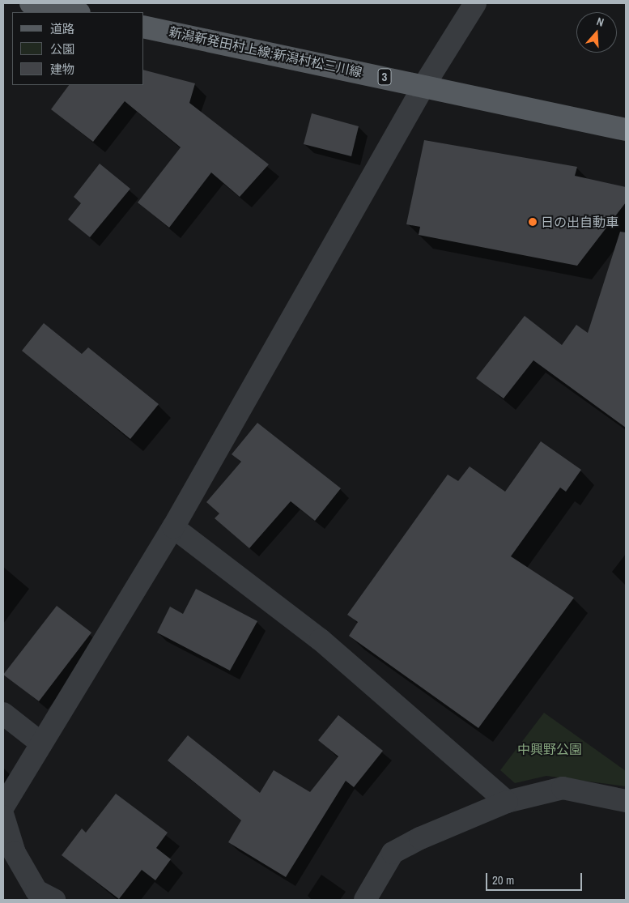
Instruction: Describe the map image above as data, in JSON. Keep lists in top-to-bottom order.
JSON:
{
  "streets": {
    "main road": ["新潟新発田村上線;新潟村松三川線", "3"]
  },
  "parks": ["中興野公園"],
  "places": ["日の出自動車"],
  "legend": ["道路", "公園", "建物"],
  "scale_bar": "20 m",
  "north": "top"
}
